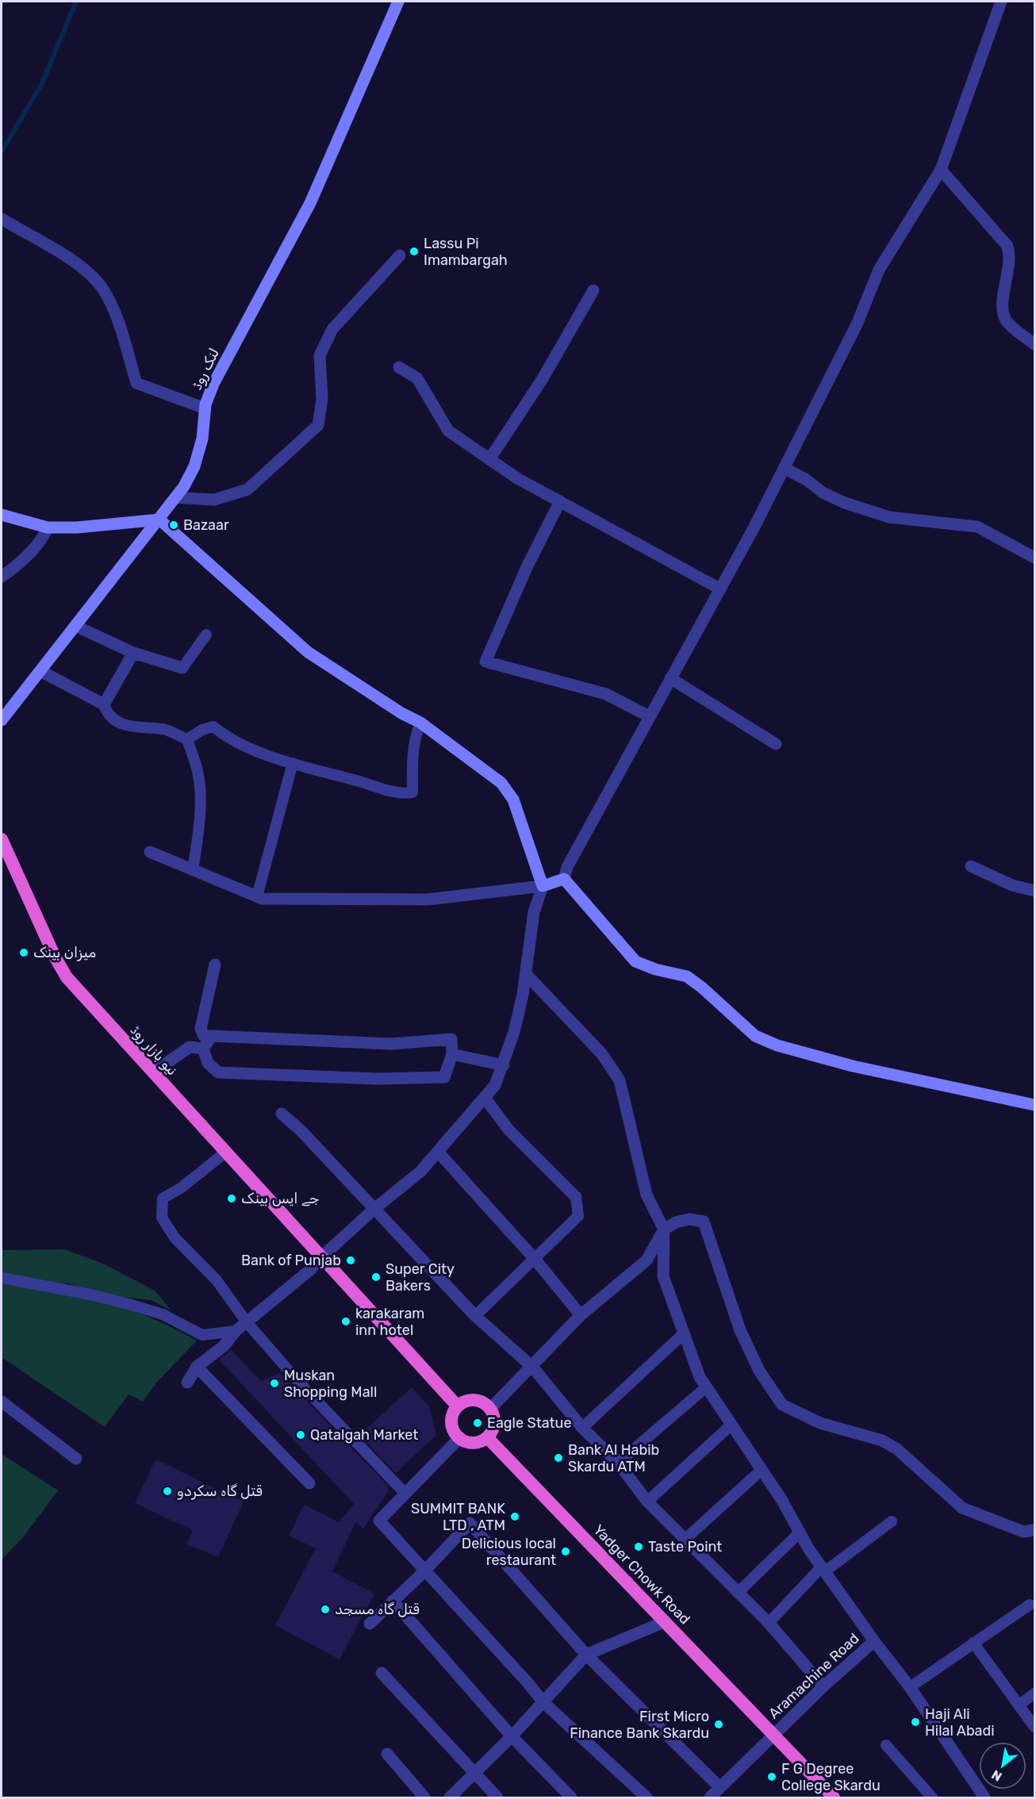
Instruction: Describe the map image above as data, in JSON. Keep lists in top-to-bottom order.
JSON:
{
  "streets": {
    "highway": ["نیو بازار روڈ", "Yadger Chowk Road"],
    "main road": ["لنک روڈ"],
    "street": ["Aramachine Road"]
  },
  "crossings": [
    ["Yadger Chowk Road", "Aramachine Road"]
  ],
  "places": [
    "Lassu Pi Imambargah",
    "Bazaar",
    "میزان بینک",
    "جے ایس بینک",
    "Bank of Punjab",
    "Super City Bakers",
    "karakaram inn hotel",
    "Muskan Shopping Mall",
    "Eagle Statue",
    "Qatalgah Market",
    "Bank Al Habib Skardu ATM",
    "قتل گاہ سکردو",
    "SUMMIT BANK LTD , ATM",
    "Taste Point",
    "Delicious local restaurant",
    "قتل گاہ مسجد",
    "Haji Ali Hilal Abadi",
    "First Micro Finance Bank Skardu",
    "F G Degree College Skardu"
  ],
  "north": "bottom left"
}
